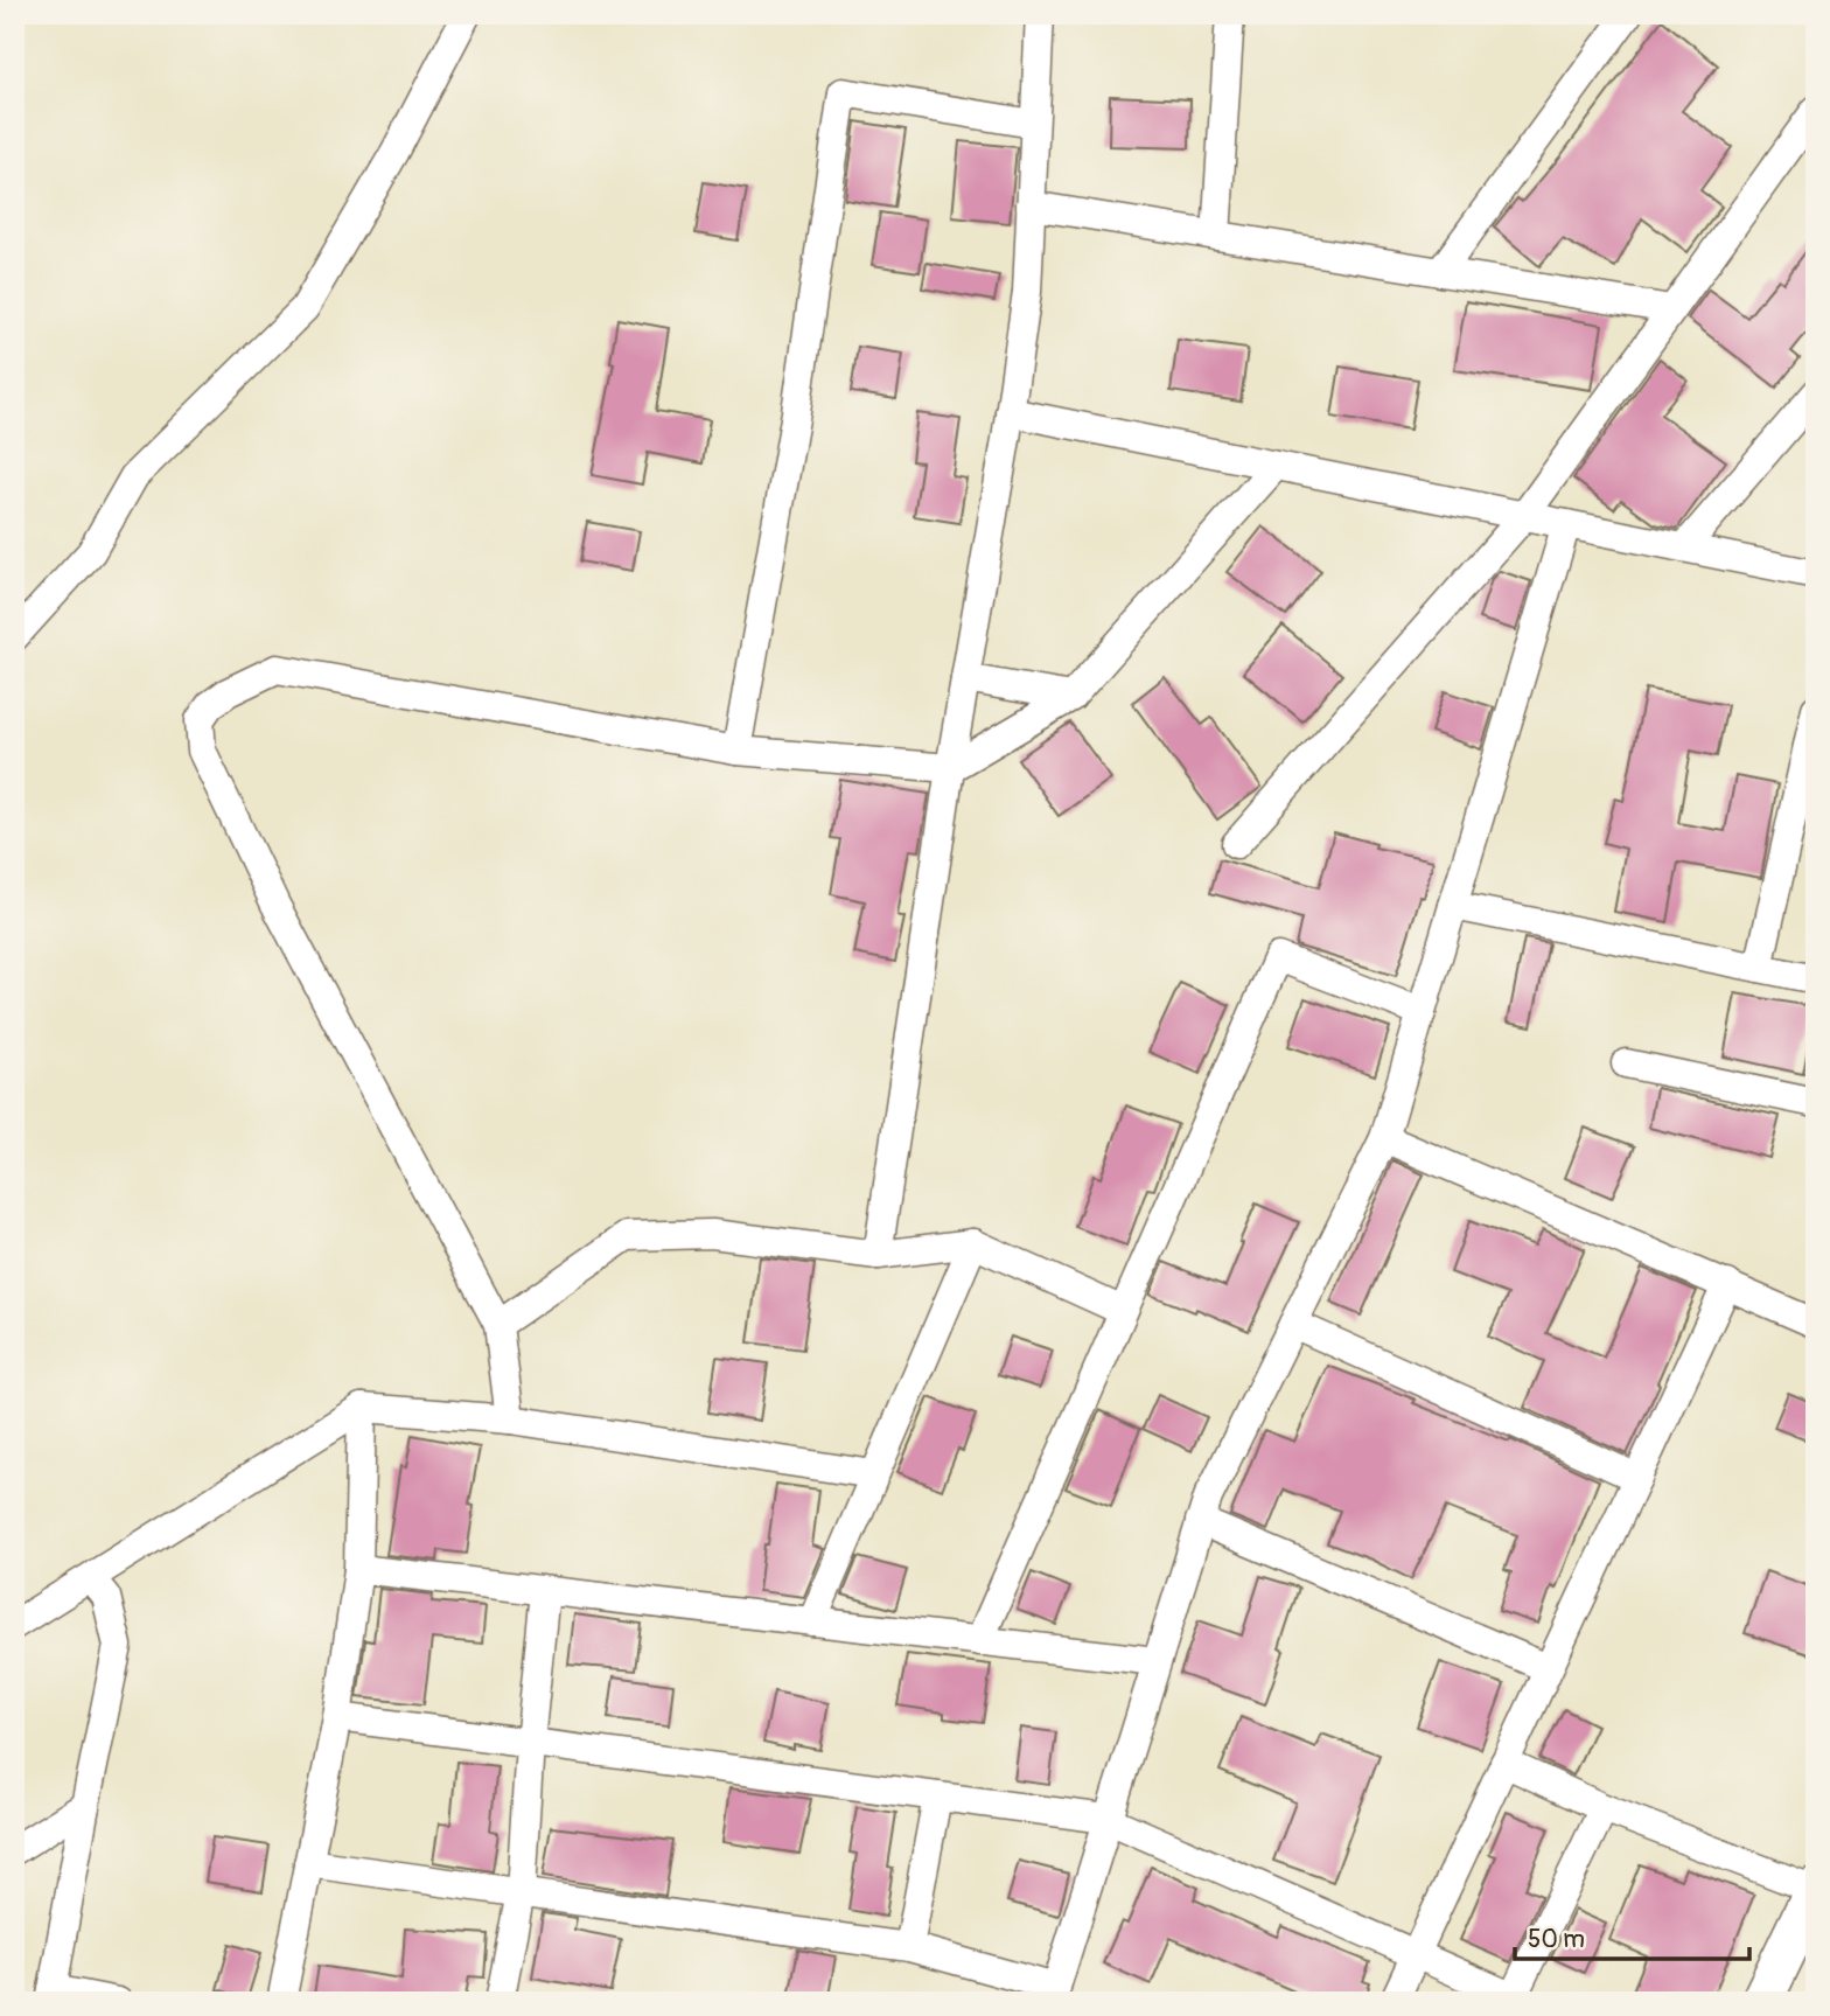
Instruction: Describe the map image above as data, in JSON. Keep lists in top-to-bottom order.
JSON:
{
  "scale_bar": "50 m"
}
